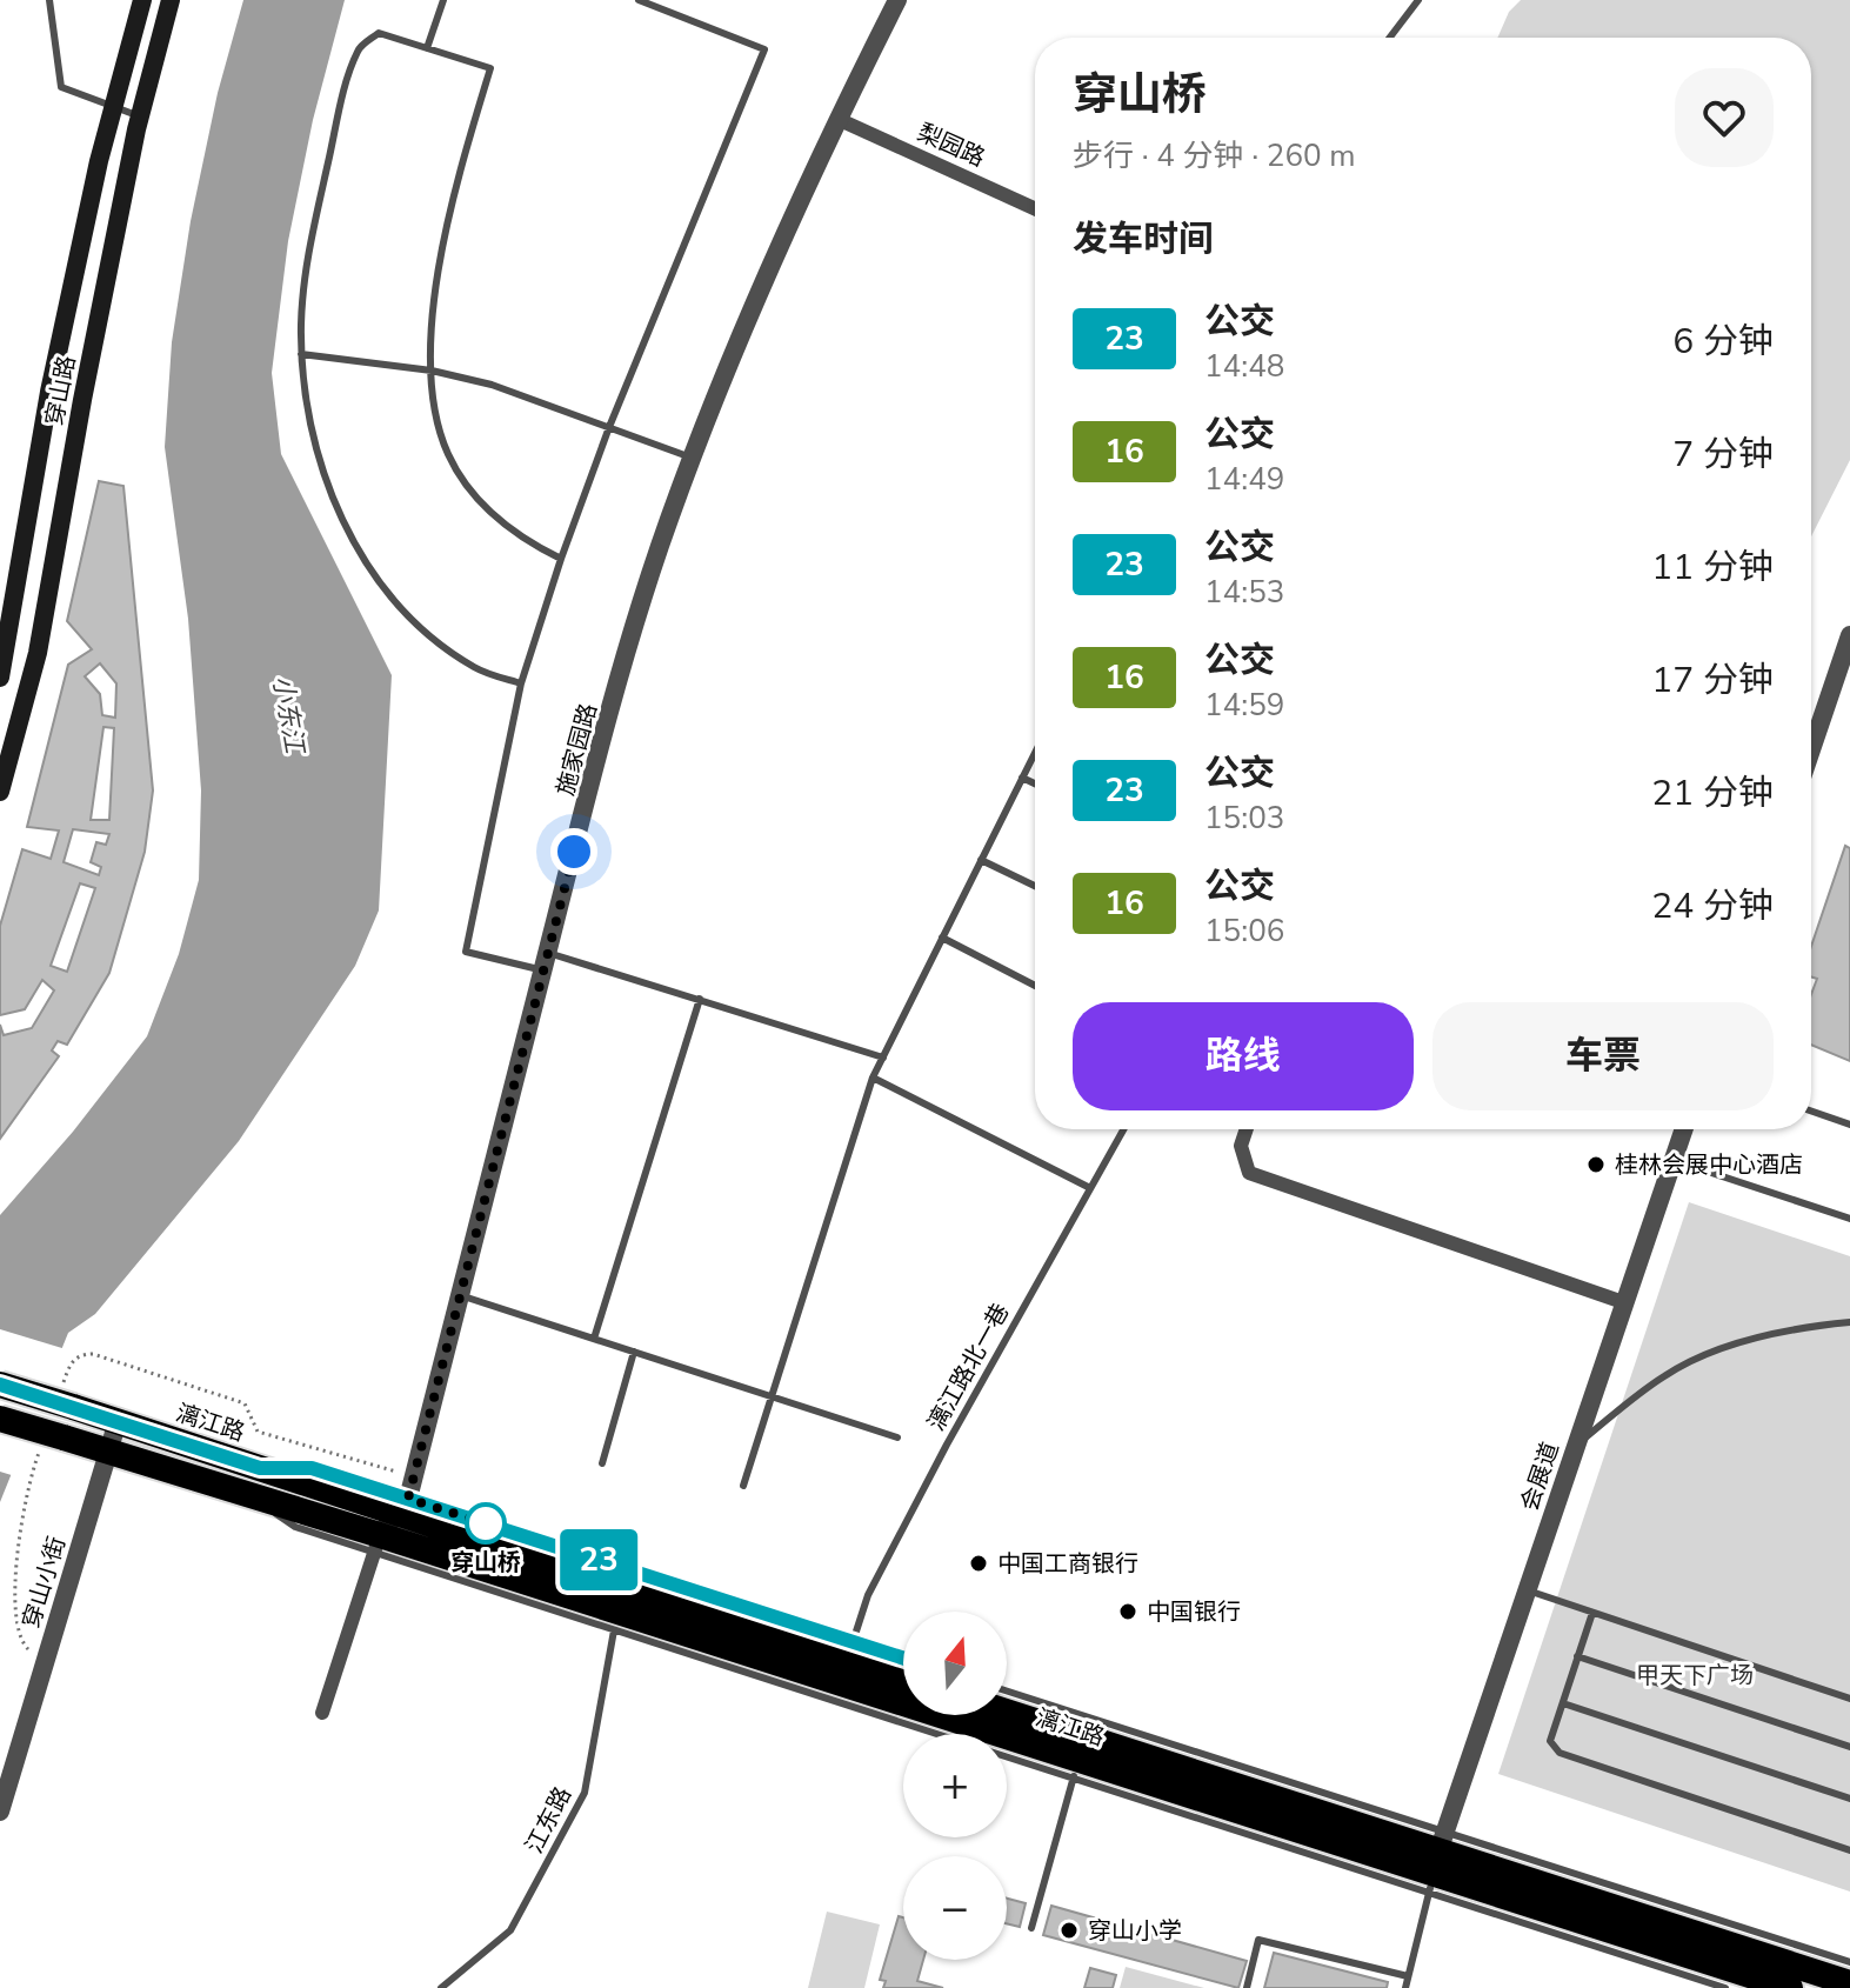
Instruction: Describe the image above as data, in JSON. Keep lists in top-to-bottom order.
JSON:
{
  "streets": {
    "highway": ["漓江路"],
    "main road": ["穿山路"],
    "street": [
      "梨园路",
      "施家园路",
      "会展道",
      "穿山小街"
    ],
    "lane": ["漓江路北一巷", "江东路"]
  },
  "crossings": [
    ["梨园路", "施家园路"],
    ["施家园路", "漓江路"],
    ["漓江路", "会展道"],
    ["漓江路", "穿山小街"]
  ],
  "water": ["小东江"],
  "parks": ["甲天下广场"],
  "places": [
    "桂林会展中心酒店",
    "穿山桥",
    "中国工商银行",
    "中国银行",
    "穿山小学"
  ],
  "lines": ["bus line 23"],
  "north": "top",
  "page": {
    "on_map": "23",
    "heading": [
      ["穿山桥", "步行 · 4 分钟 · 260 m"],
      "发车时间"
    ],
    "list": [
      {
        "mark": "23",
        "name": "公交",
        "note": "14:48",
        "value": "6 分钟"
      },
      {
        "mark": "16",
        "name": "公交",
        "note": "14:49",
        "value": "7 分钟"
      },
      {
        "mark": "23",
        "name": "公交",
        "note": "14:53",
        "value": "11 分钟"
      },
      {
        "mark": "16",
        "name": "公交",
        "note": "14:59",
        "value": "17 分钟"
      },
      {
        "mark": "23",
        "name": "公交",
        "note": "15:03",
        "value": "21 分钟"
      },
      {
        "mark": "16",
        "name": "公交",
        "note": "15:06",
        "value": "24 分钟"
      }
    ],
    "buttons": ["路线", "车票"],
    "map_buttons": ["+", "−"]
  }
}
